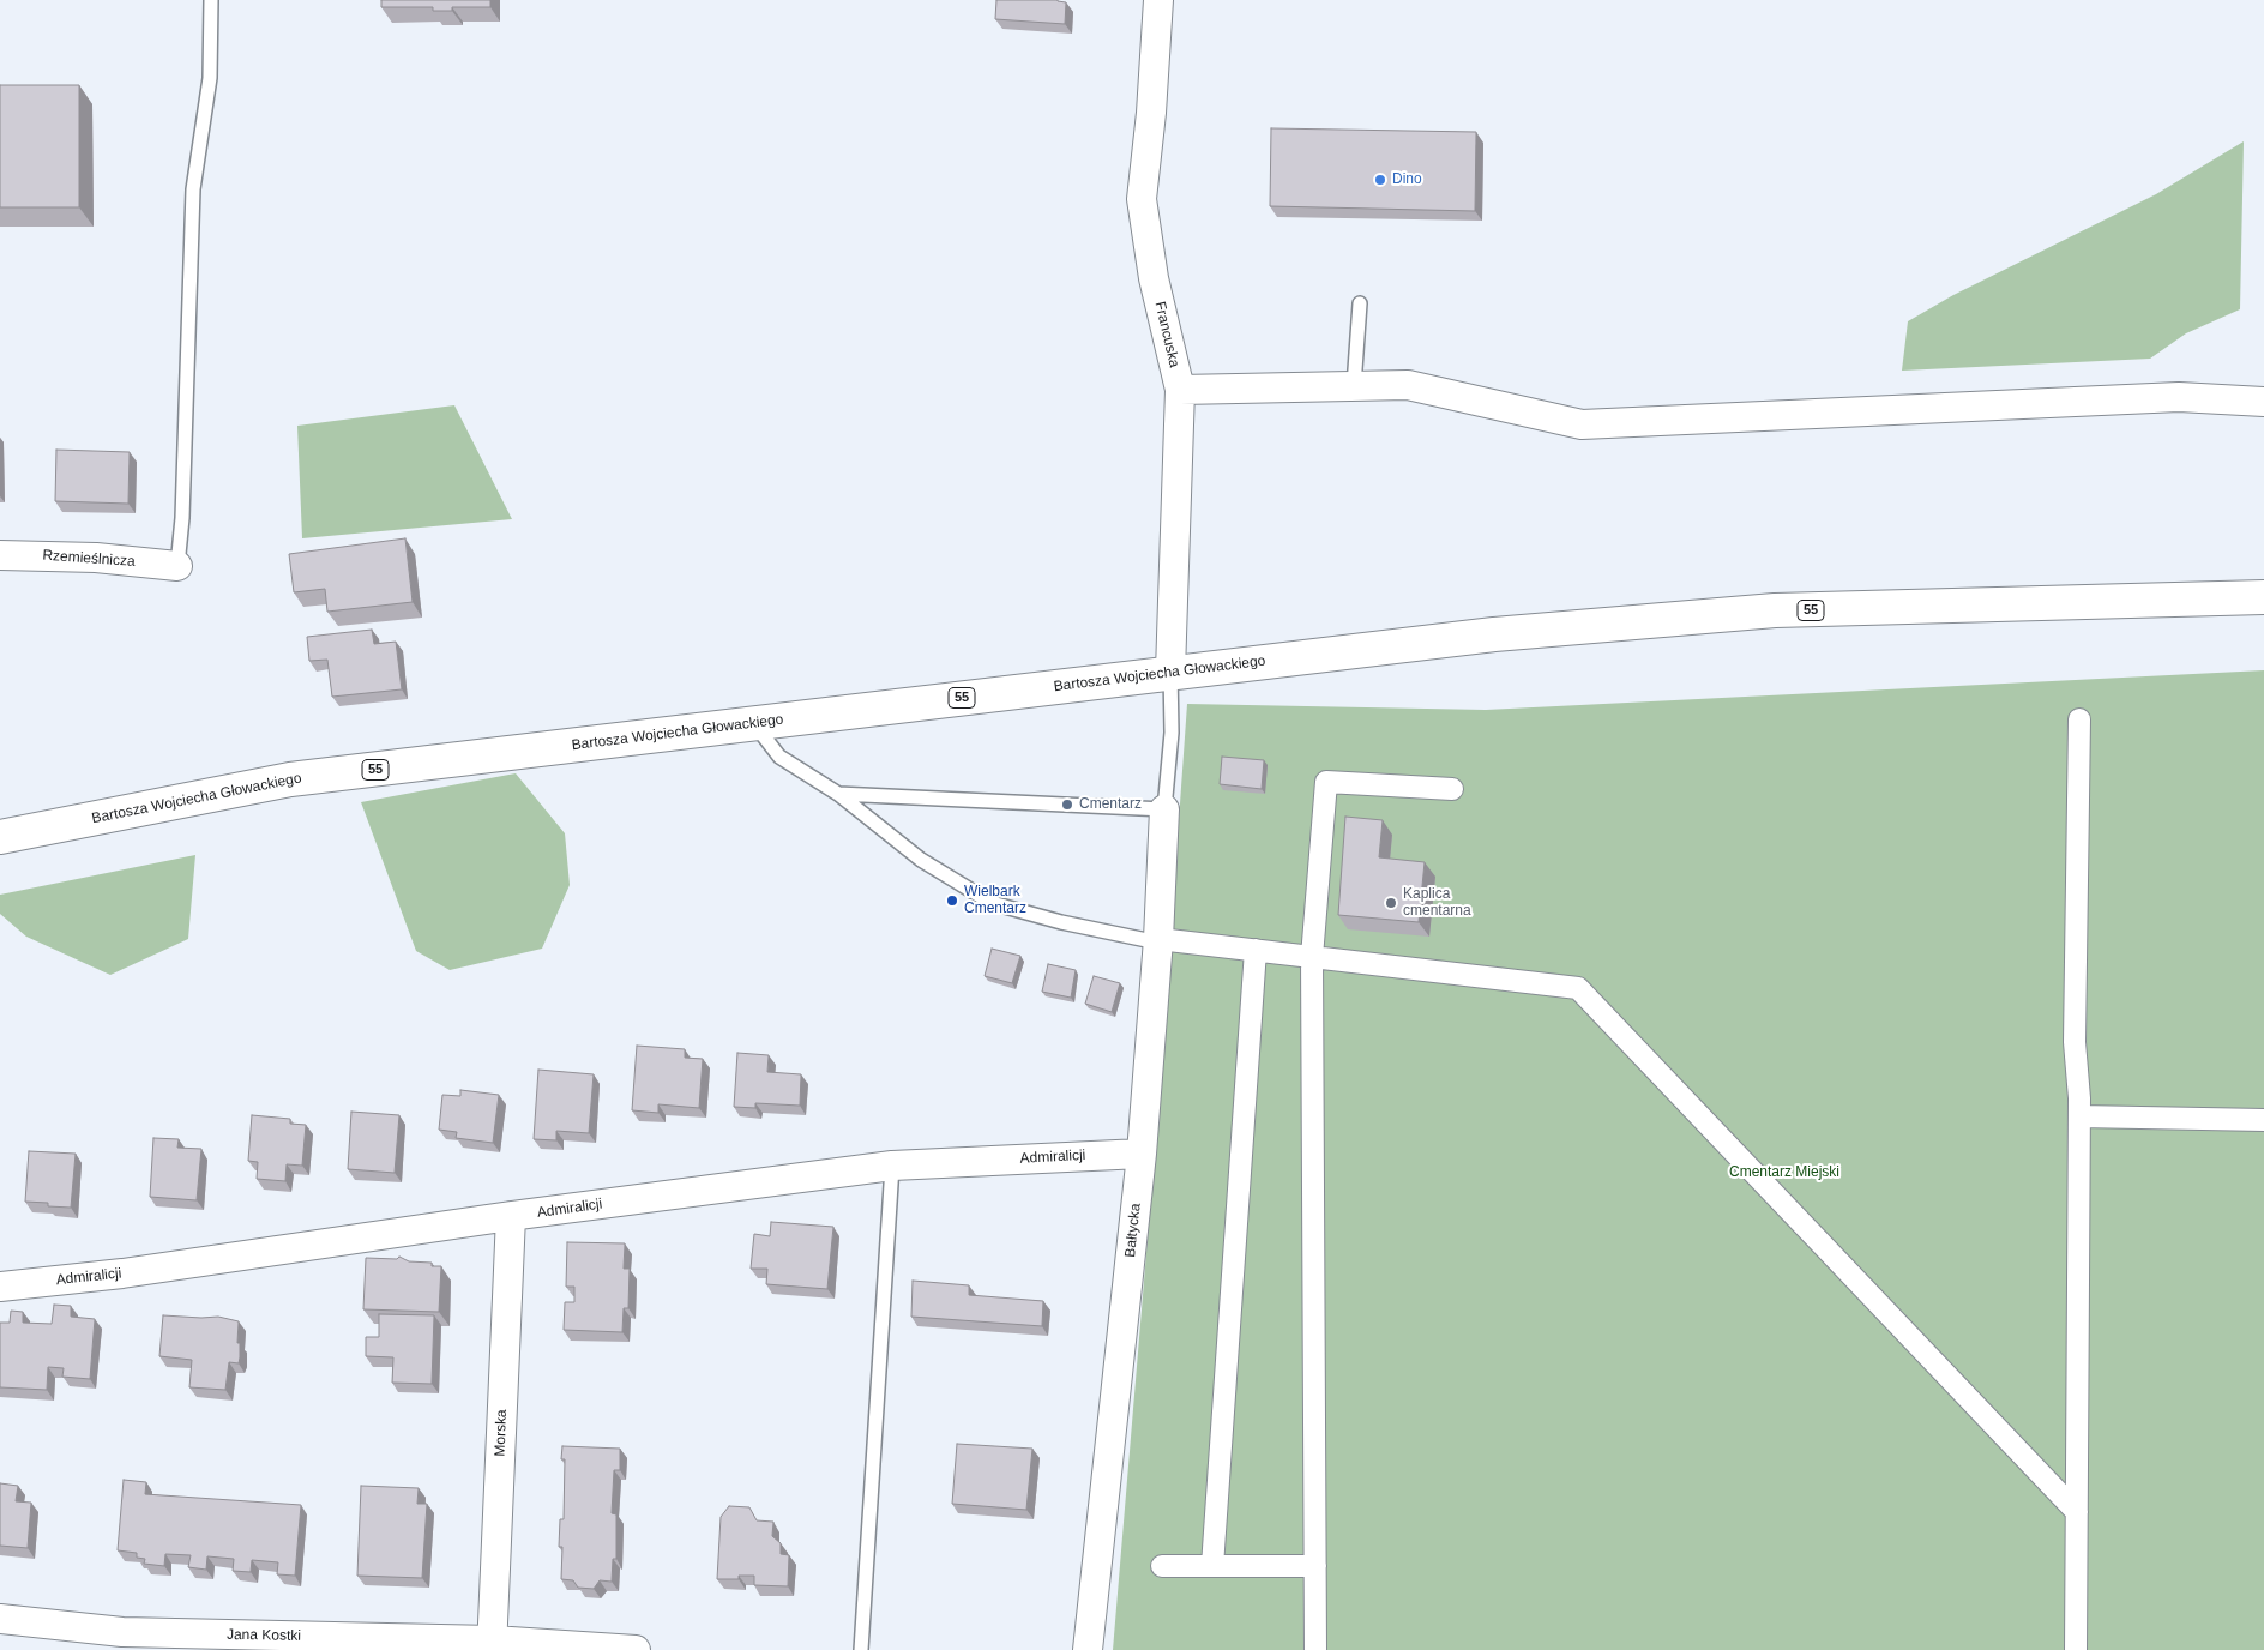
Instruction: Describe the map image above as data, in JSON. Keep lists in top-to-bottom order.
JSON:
{
  "streets": {
    "main road": ["55", "Bartosza Wojciecha Głowackiego"],
    "street": [
      "Francuska",
      "Rzemieślnicza",
      "Admiralicji",
      "Bałtycka",
      "Morska",
      "Jana Kostki"
    ]
  },
  "crossings": [
    ["Francuska", "Bartosza Wojciecha Głowackiego"],
    ["Admiralicji", "Bałtycka"],
    ["Admiralicji", "Morska"],
    ["Morska", "Jana Kostki"]
  ],
  "parks": ["Cmentarz Miejski"],
  "places": [
    "Dino",
    "Cmentarz",
    "Wielbark Cmentarz",
    "Kaplica cmentarna"
  ]
}
